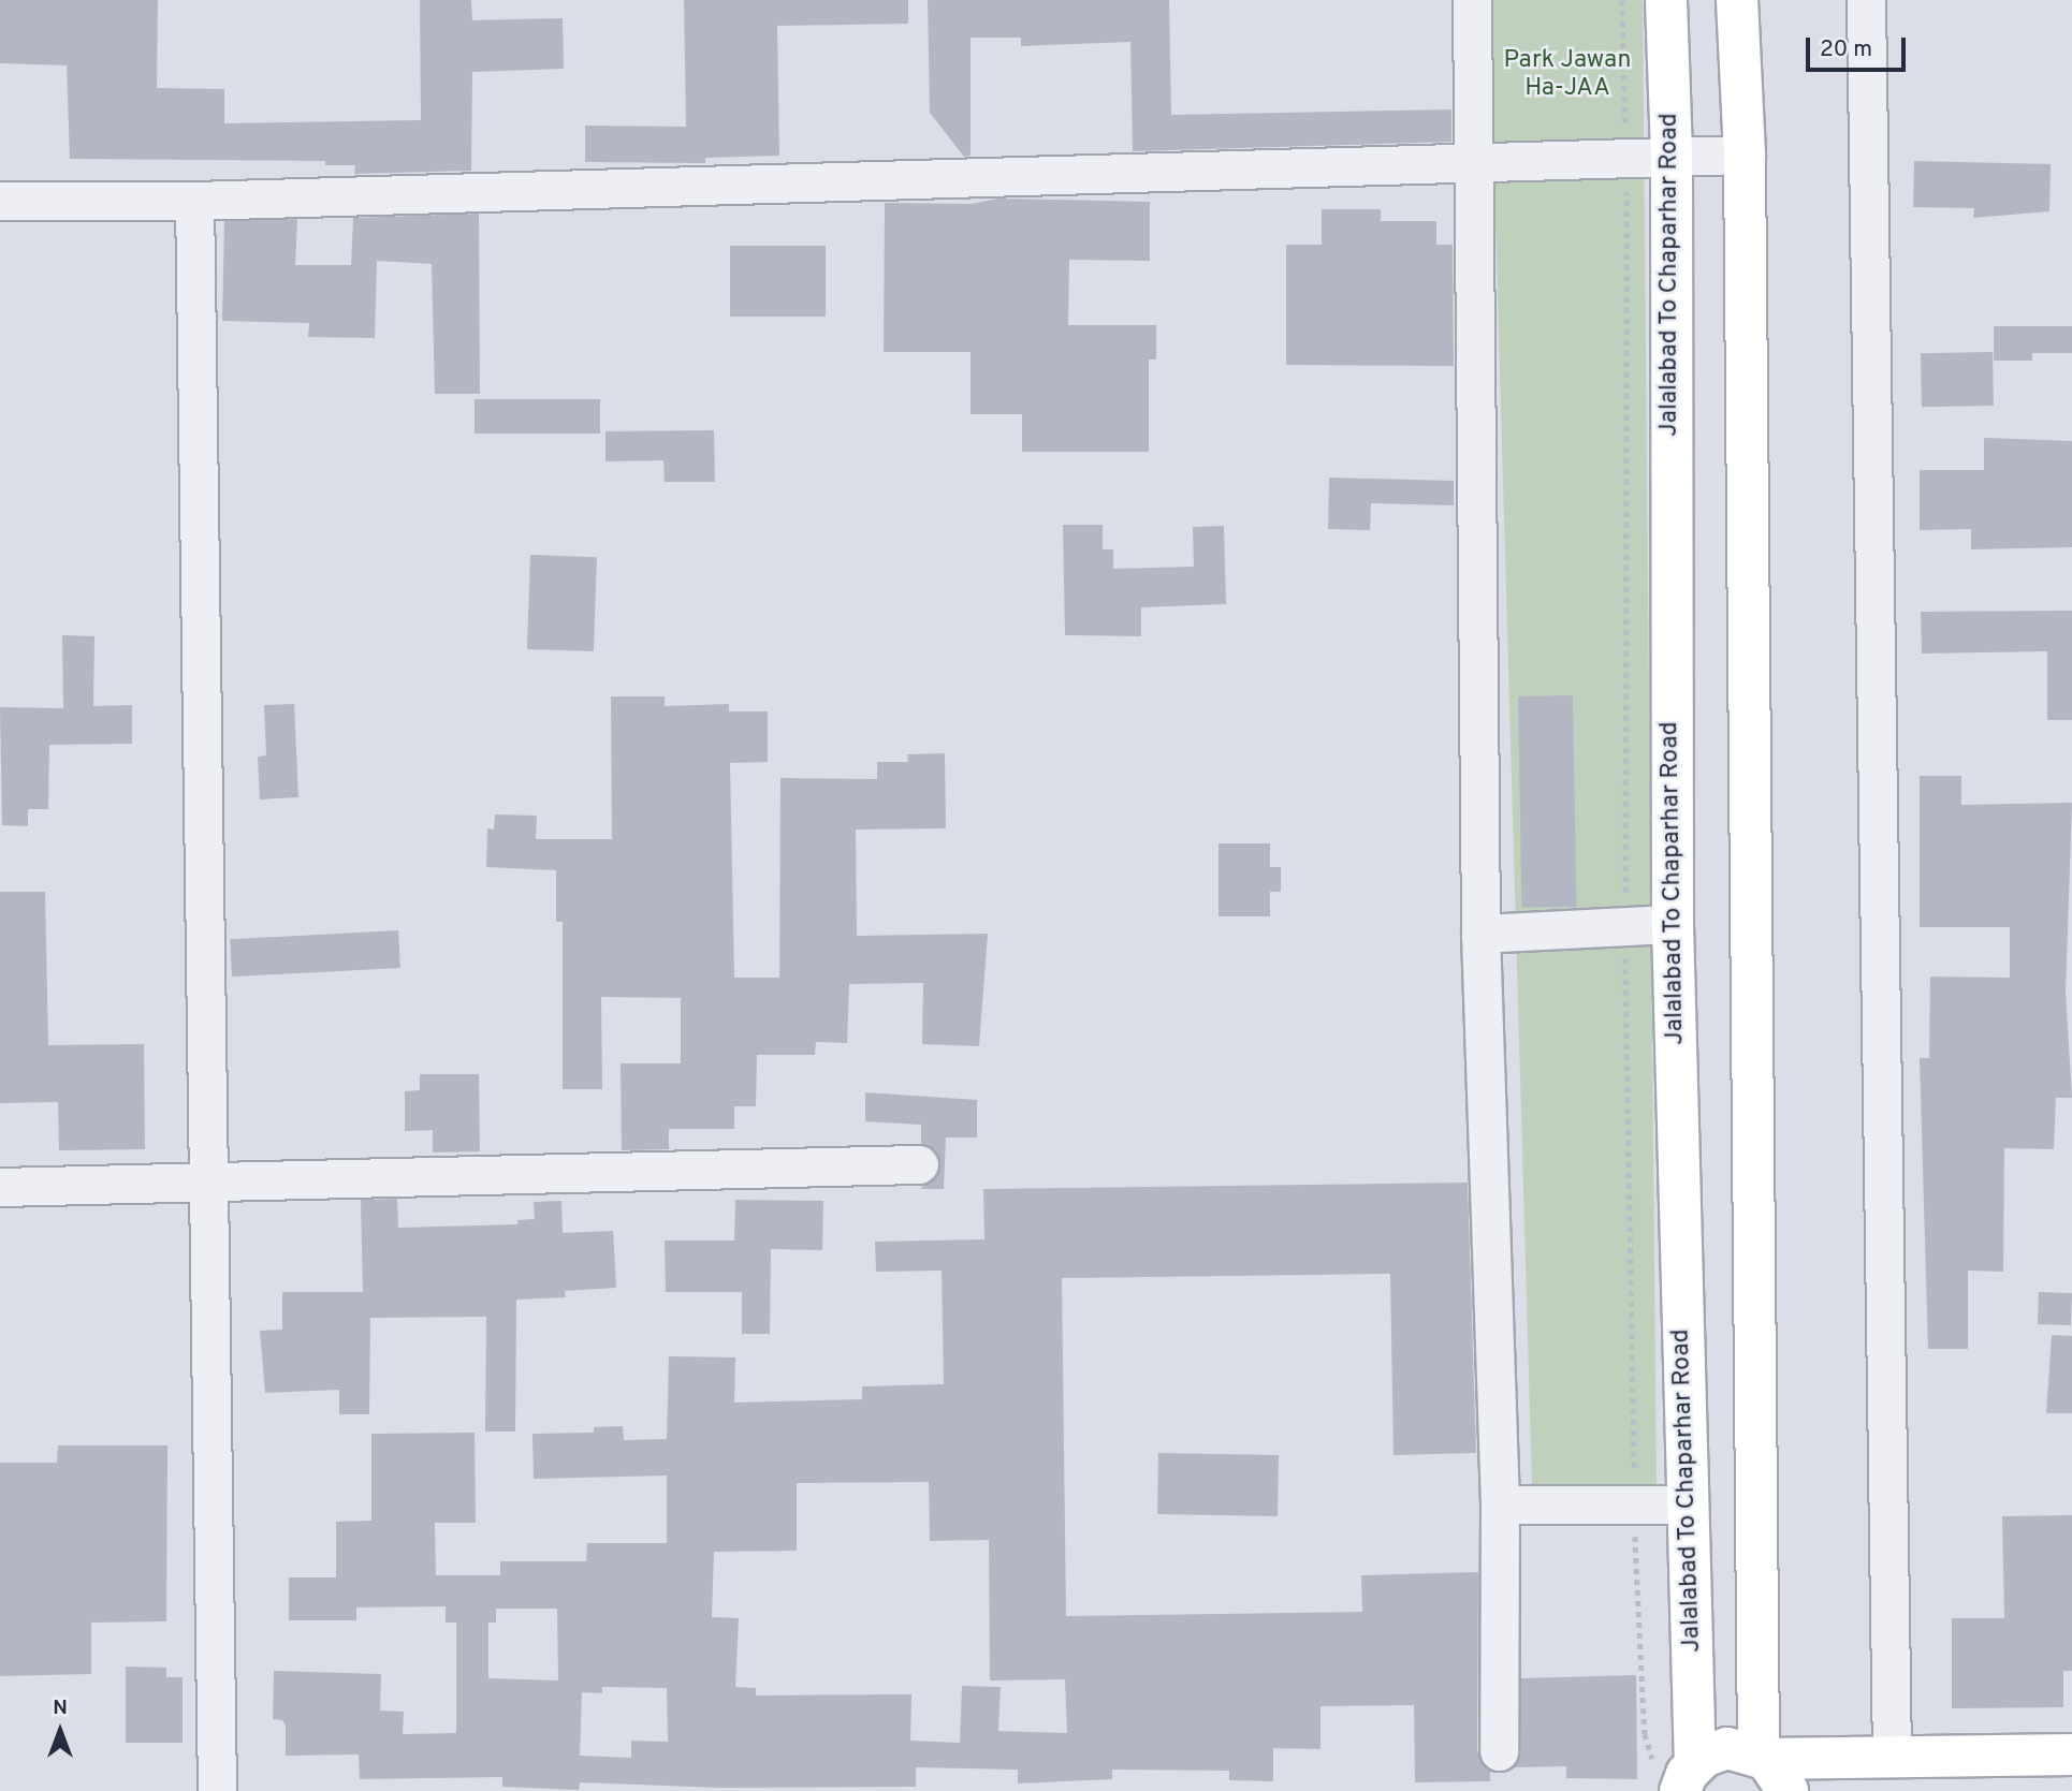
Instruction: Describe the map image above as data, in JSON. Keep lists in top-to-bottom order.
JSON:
{
  "streets": {
    "main road": ["Jalalabad To Chaparhar Road"]
  },
  "parks": ["Park Jawan Ha-JAA"],
  "scale_bar": "20 m",
  "north": "top"
}
